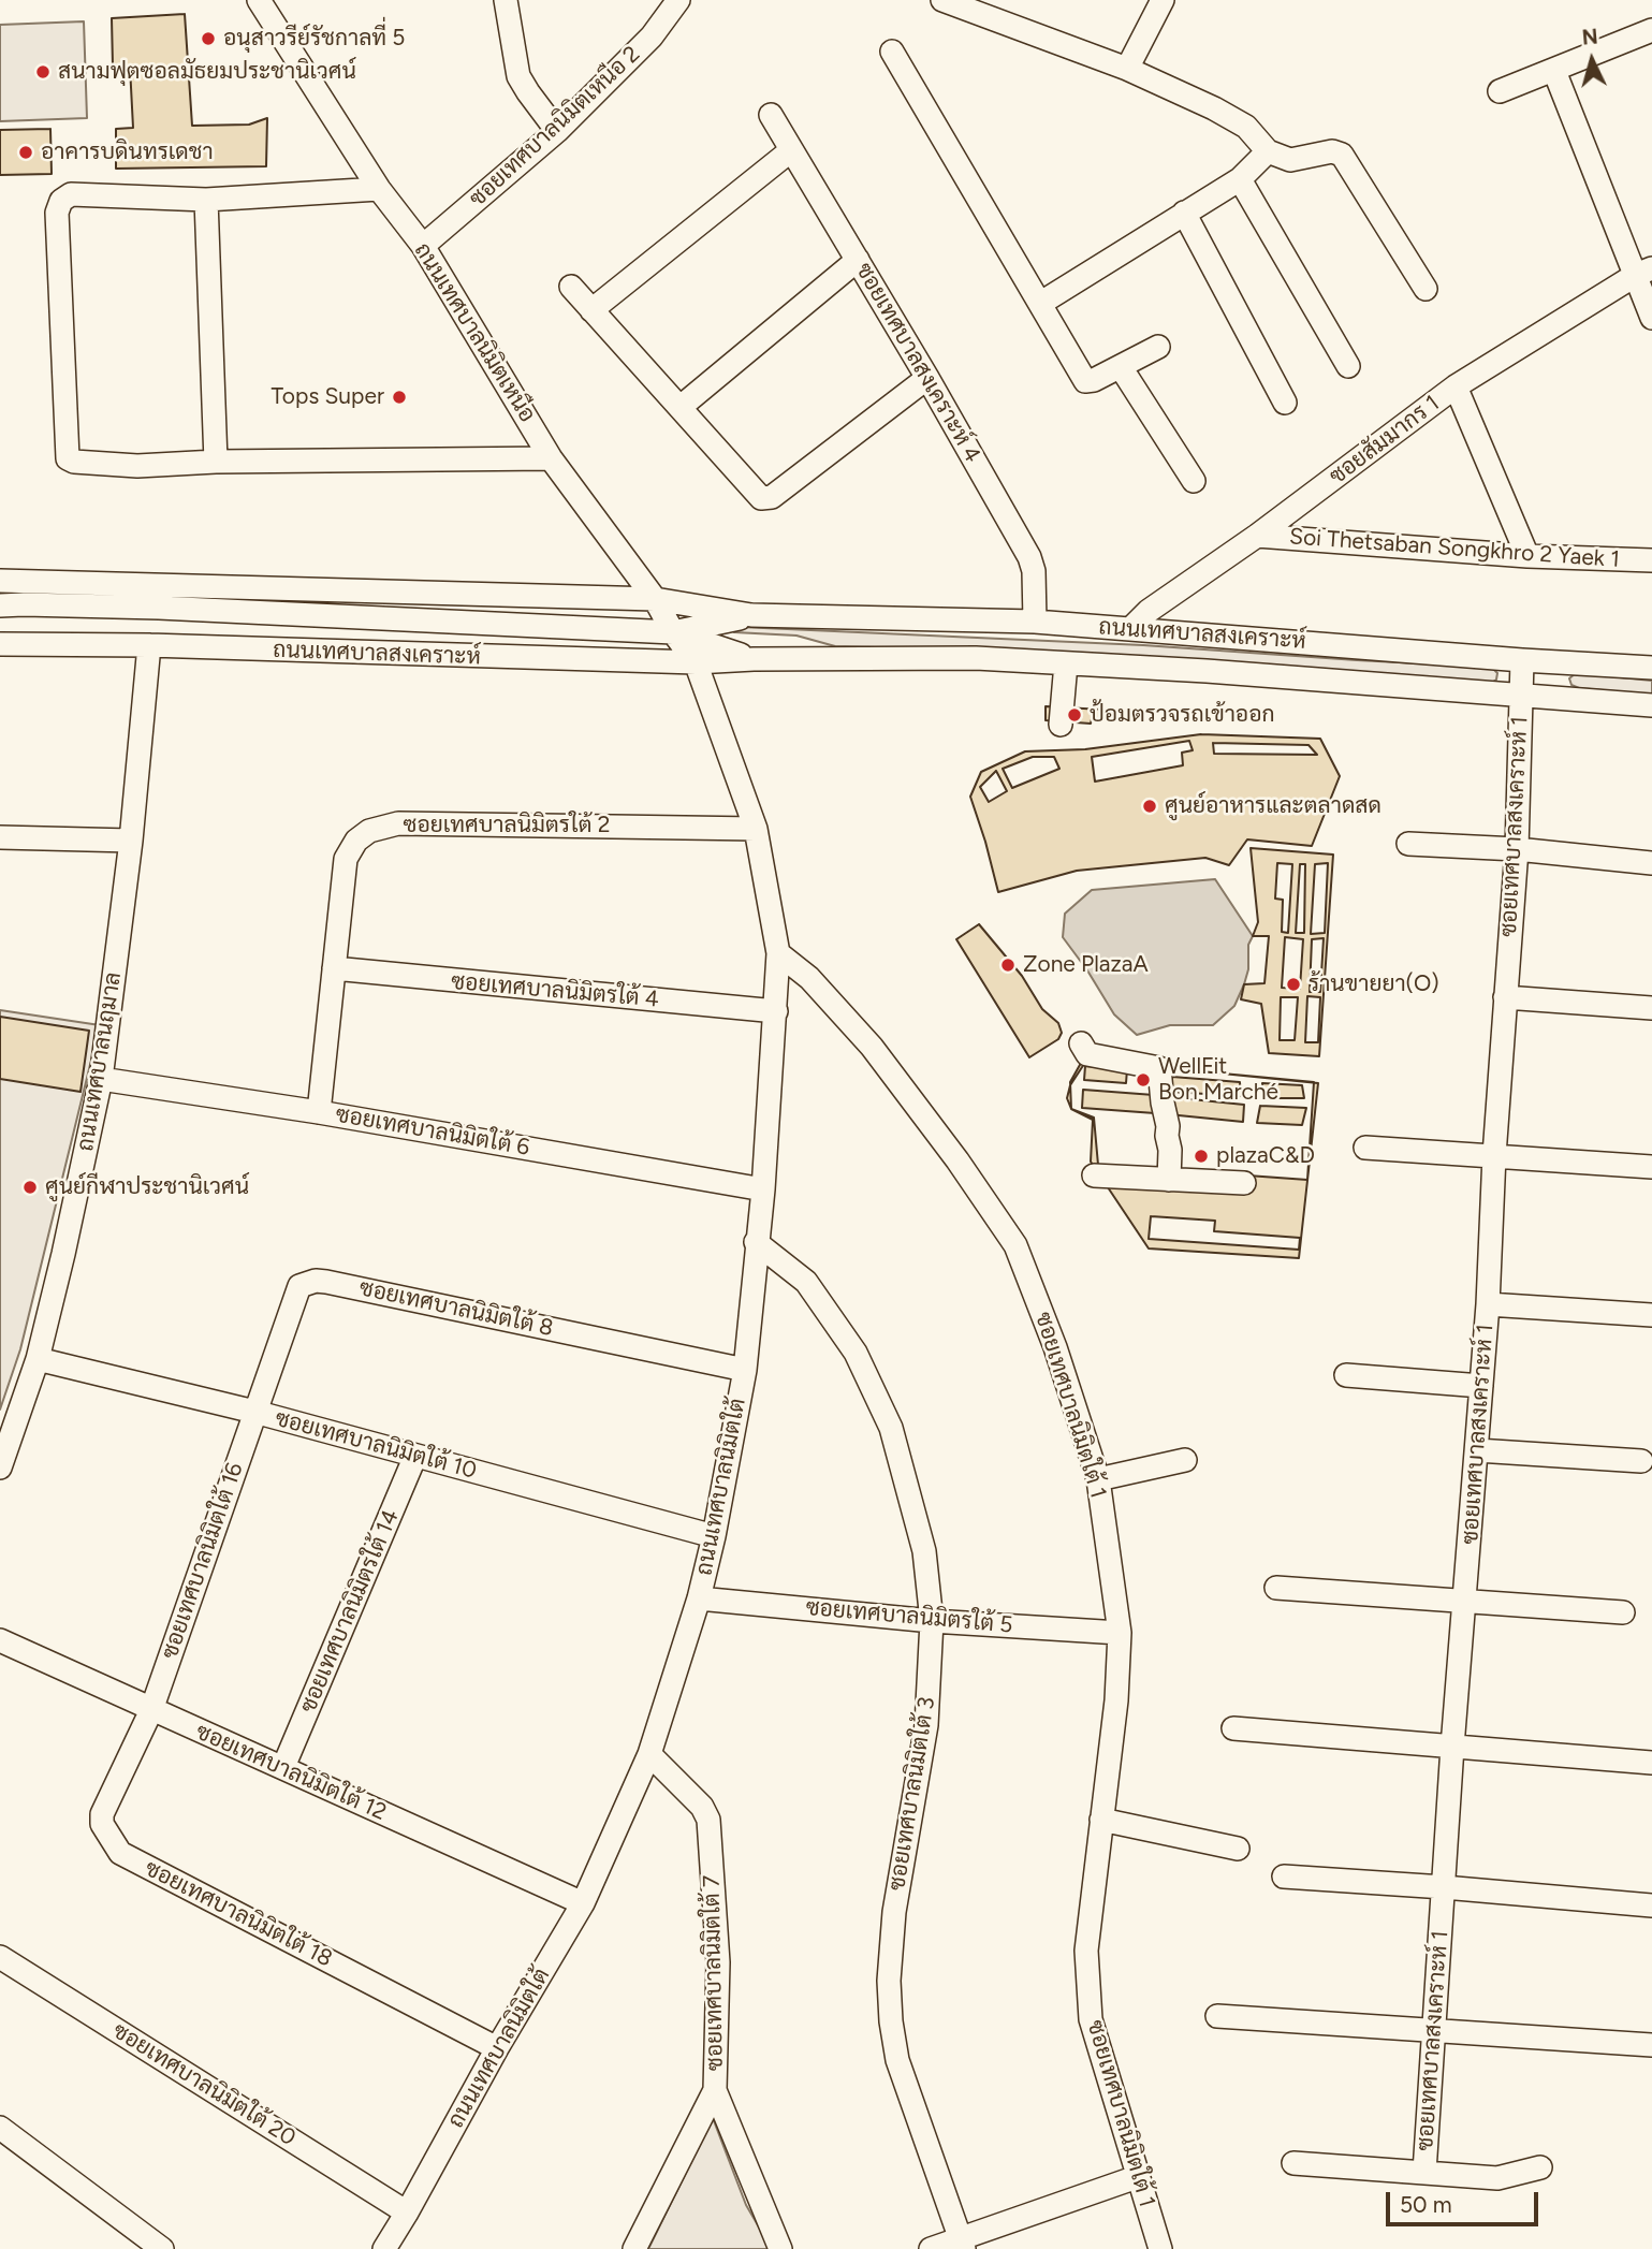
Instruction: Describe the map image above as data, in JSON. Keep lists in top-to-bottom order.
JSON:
{
  "streets": {
    "street": [
      "ซอยเทศบาลนิมิตเหนือ 2",
      "ถนนเทศบาลนิมิตเหนือ",
      "ซอยเทศบาลสงเคราะห์ 4",
      "ซอยสัมมากร 1",
      "Soi Thetsaban Songkhro 2 Yaek 1",
      "ถนนเทศบาลสงเคราะห์",
      "ซอยเทศบาลนิมิตรใต้ 2",
      "ซอยเทศบาลสงเคราะห์ 1",
      "ซอยเทศบาลนิมิตรใต้ 4",
      "ถนนเทศบาลนฤมาล",
      "ซอยเทศบาลนิมิตใต้ 6",
      "ซอยเทศบาลนิมิตใต้ 8",
      "ซอยเทศบาลนิมิตใต้ 1",
      "ซอยเทศบาลนิมิตใต้ 10",
      "ถนนเทศบาลนิมิตใต้",
      "ซอยเทศบาลนิมิตใต้ 16",
      "ซอยเทศบาลนิมิตรใต้ 14",
      "ซอยเทศบาลนิมิตรใต้ 5",
      "ซอยเทศบาลนิมิตใต้ 12",
      "ซอยเทศบาลนิมิตใต้ 3",
      "ซอยเทศบาลนิมิตใต้ 18",
      "ซอยเทศบาลนิมิตใต้ 7",
      "ซอยเทศบาลนิมิตใต้ 20"
    ]
  },
  "crossings": [
    ["ซอยเทศบาลนิมิตเหนือ 2", "ถนนเทศบาลนิมิตเหนือ"],
    ["ถนนเทศบาลนิมิตเหนือ", "ถนนเทศบาลสงเคราะห์"],
    ["ถนนเทศบาลนิมิตเหนือ", "ถนนเทศบาลนิมิตใต้"],
    ["ซอยเทศบาลสงเคราะห์ 4", "ถนนเทศบาลสงเคราะห์"],
    ["ซอยสัมมากร 1", "Soi Thetsaban Songkhro 2 Yaek 1"],
    ["ซอยสัมมากร 1", "ถนนเทศบาลสงเคราะห์"],
    ["ถนนเทศบาลสงเคราะห์", "ซอยเทศบาลสงเคราะห์ 1"],
    ["ถนนเทศบาลสงเคราะห์", "ถนนเทศบาลนฤมาล"],
    ["ถนนเทศบาลสงเคราะห์", "ถนนเทศบาลนิมิตใต้"],
    ["ซอยเทศบาลนิมิตรใต้ 2", "ซอยเทศบาลนิมิตรใต้ 4"],
    ["ซอยเทศบาลนิมิตรใต้ 2", "ซอยเทศบาลนิมิตใต้ 6"],
    ["ซอยเทศบาลนิมิตรใต้ 2", "ถนนเทศบาลนิมิตใต้"],
    ["ซอยเทศบาลนิมิตรใต้ 4", "ถนนเทศบาลนิมิตใต้"],
    ["ถนนเทศบาลนฤมาล", "ซอยเทศบาลนิมิตใต้ 6"],
    ["ถนนเทศบาลนฤมาล", "ซอยเทศบาลนิมิตใต้ 10"],
    ["ซอยเทศบาลนิมิตใต้ 6", "ถนนเทศบาลนิมิตใต้"],
    ["ซอยเทศบาลนิมิตใต้ 8", "ซอยเทศบาลนิมิตใต้ 10"],
    ["ซอยเทศบาลนิมิตใต้ 8", "ถนนเทศบาลนิมิตใต้"],
    ["ซอยเทศบาลนิมิตใต้ 8", "ซอยเทศบาลนิมิตใต้ 16"],
    ["ซอยเทศบาลนิมิตใต้ 1", "ถนนเทศบาลนิมิตใต้"],
    ["ซอยเทศบาลนิมิตใต้ 1", "ซอยเทศบาลนิมิตรใต้ 5"],
    ["ซอยเทศบาลนิมิตใต้ 10", "ถนนเทศบาลนิมิตใต้"],
    ["ซอยเทศบาลนิมิตใต้ 10", "ซอยเทศบาลนิมิตใต้ 16"],
    ["ซอยเทศบาลนิมิตใต้ 10", "ซอยเทศบาลนิมิตรใต้ 14"],
    ["ถนนเทศบาลนิมิตใต้", "ซอยเทศบาลนิมิตรใต้ 5"],
    ["ถนนเทศบาลนิมิตใต้", "ซอยเทศบาลนิมิตใต้ 12"],
    ["ถนนเทศบาลนิมิตใต้", "ซอยเทศบาลนิมิตใต้ 3"],
    ["ถนนเทศบาลนิมิตใต้", "ซอยเทศบาลนิมิตใต้ 18"],
    ["ถนนเทศบาลนิมิตใต้", "ซอยเทศบาลนิมิตใต้ 7"],
    ["ถนนเทศบาลนิมิตใต้", "ซอยเทศบาลนิมิตใต้ 20"],
    ["ซอยเทศบาลนิมิตใต้ 16", "ซอยเทศบาลนิมิตใต้ 12"],
    ["ซอยเทศบาลนิมิตใต้ 16", "ซอยเทศบาลนิมิตใต้ 18"],
    ["ซอยเทศบาลนิมิตรใต้ 14", "ซอยเทศบาลนิมิตใต้ 12"],
    ["ซอยเทศบาลนิมิตรใต้ 5", "ซอยเทศบาลนิมิตใต้ 3"],
    ["ซอยเทศบาลนิมิตใต้ 12", "ซอยเทศบาลนิมิตใต้ 18"]
  ],
  "places": [
    "อนุสาวรีย์รัชกาลที่ 5",
    "สนามฟุตซอลมัธยมประชานิเวศน์",
    "อาคารบดินทรเดชา",
    "Tops Super",
    "ป้อมตรวจรถเข้าออก",
    "ศูนย์อาหารและตลาดสด",
    "Zone PlazaA",
    "ร้านขายยา(O)",
    "WellFit Bon Marché",
    "plazaC&D",
    "ศูนย์กีฬาประชานิเวศน์"
  ],
  "scale_bar": "50 m",
  "north": "top"
}
